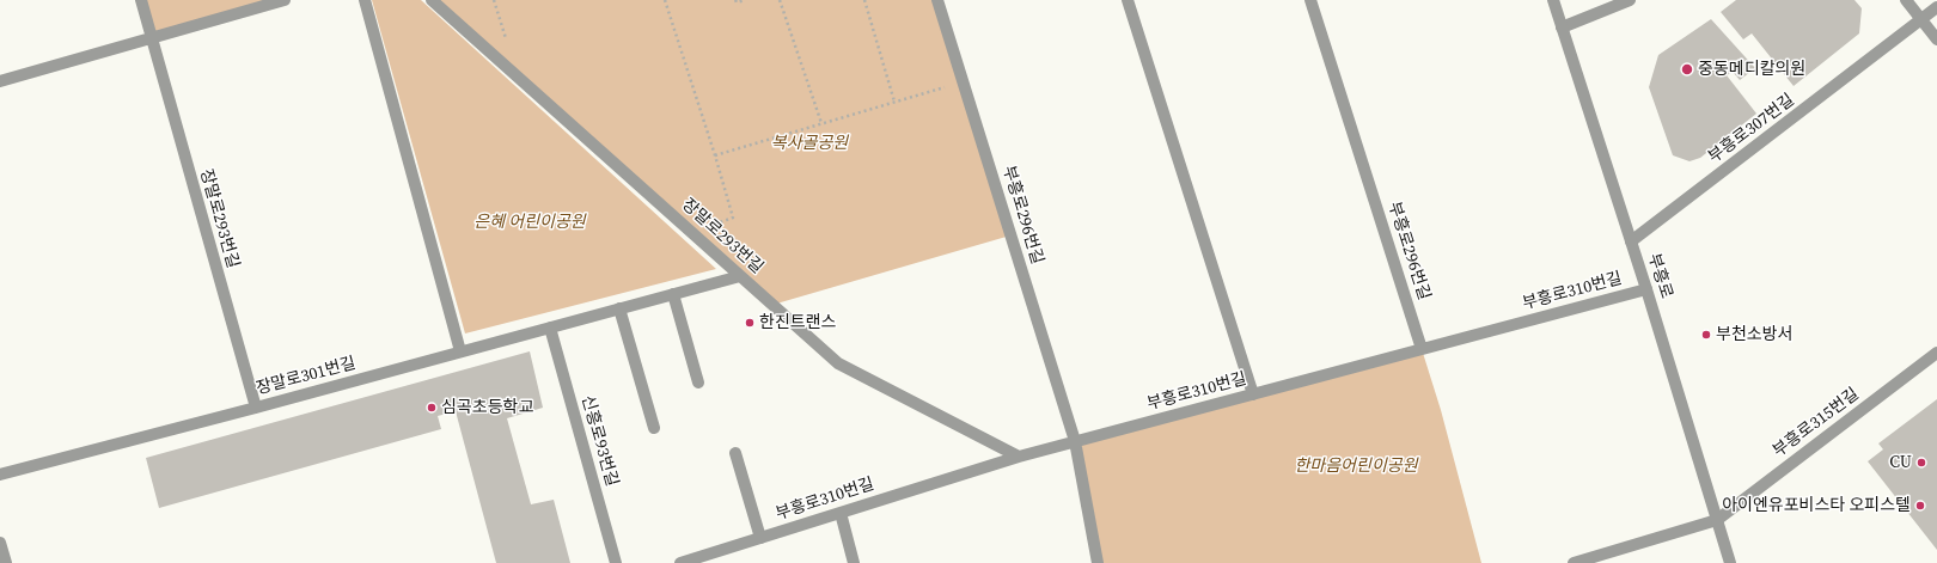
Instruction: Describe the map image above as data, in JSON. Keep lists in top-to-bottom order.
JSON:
{
  "streets": {
    "street": [
      "부흥로307번길",
      "부흥로296번길",
      "장말로293번길",
      "부흥로",
      "부흥로310번길",
      "장말로301번길",
      "부흥로315번길",
      "신흥로93번길"
    ]
  },
  "crossings": [
    ["부흥로307번길", "부흥로"],
    ["부흥로296번길", "부흥로310번길"],
    ["장말로293번길", "부흥로310번길"],
    ["장말로293번길", "장말로301번길"],
    ["부흥로", "부흥로310번길"],
    ["부흥로", "부흥로315번길"],
    ["장말로301번길", "신흥로93번길"]
  ],
  "parks": ["복사골공원", "은혜 어린이공원", "한마음어린이공원"],
  "places": [
    "중동메디칼의원",
    "한진트랜스",
    "부천소방서",
    "심곡초등학교",
    "CU",
    "아이엔유포비스타 오피스텔"
  ]
}
